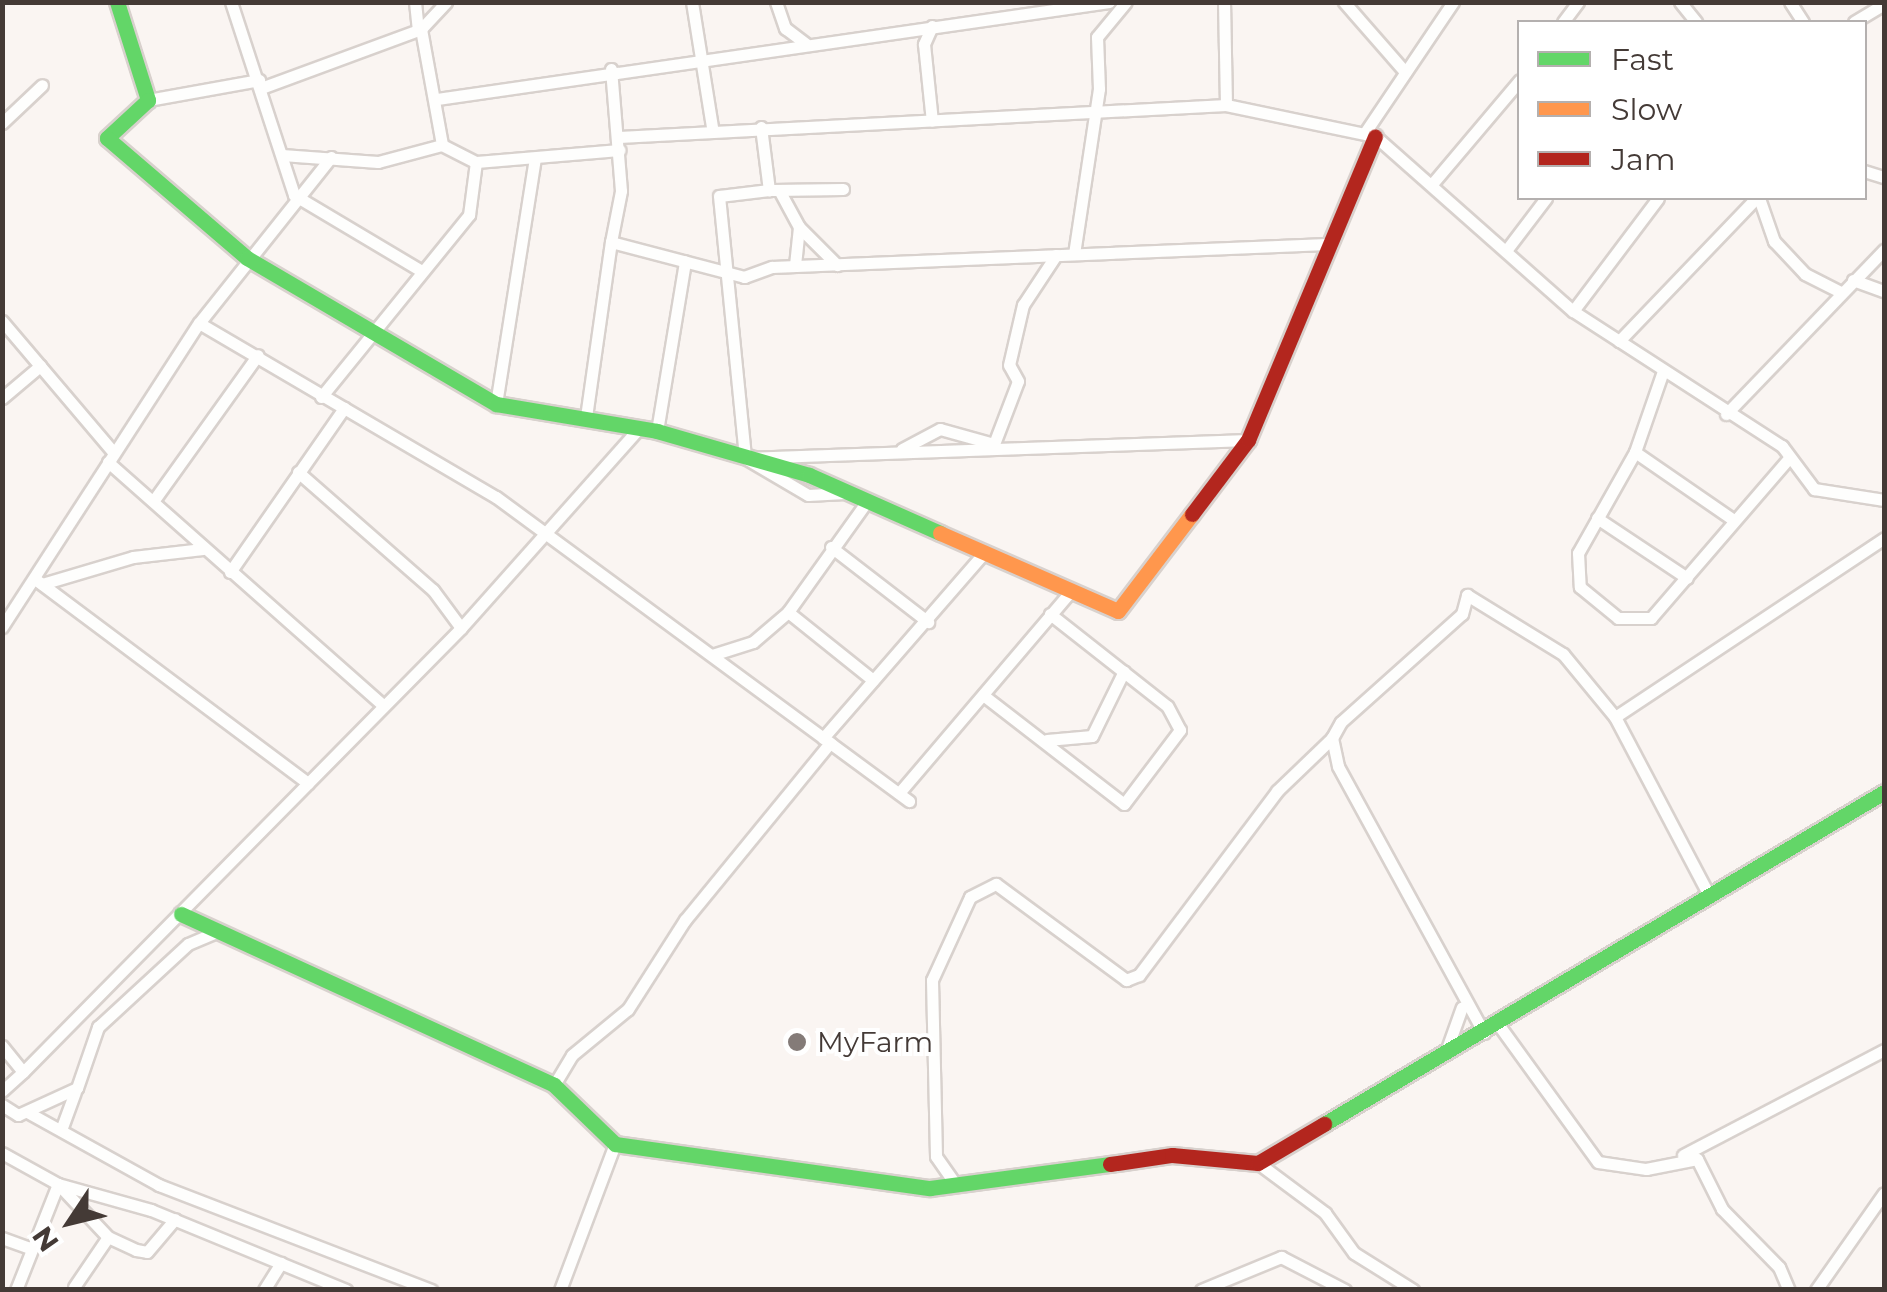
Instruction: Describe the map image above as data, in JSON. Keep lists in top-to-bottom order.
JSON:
{
  "places": ["MyFarm"],
  "legend": ["Fast", "Slow", "Jam"],
  "north": "bottom left"
}
